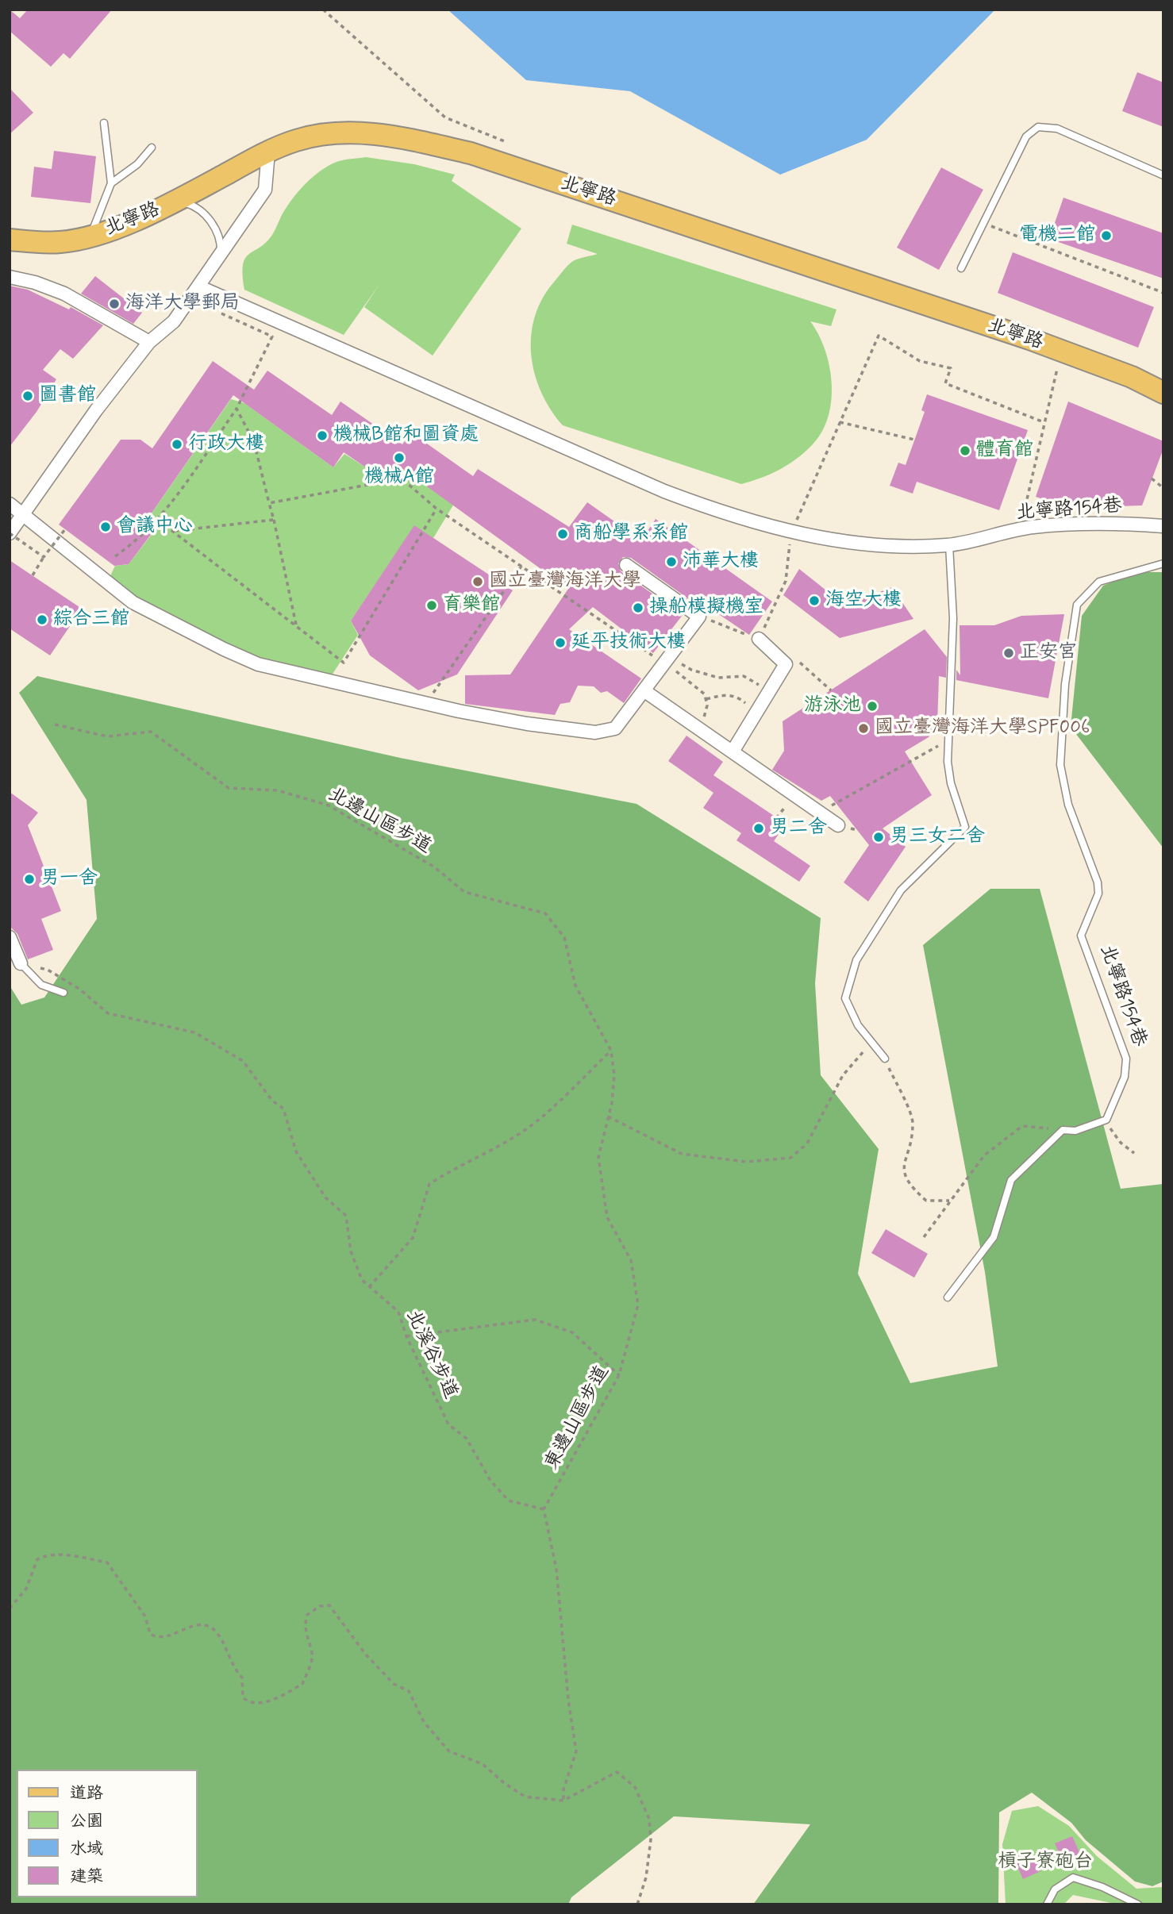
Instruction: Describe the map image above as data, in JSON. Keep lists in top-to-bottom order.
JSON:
{
  "streets": {
    "main road": ["北寧路"],
    "street": ["北寧路154巷"],
    "path": ["北邊山區步道", "北溪谷步道", "東邊山區步道"]
  },
  "crossings": [
    ["北邊山區步道", "東邊山區步道"],
    ["北溪谷步道", "東邊山區步道"]
  ],
  "parks": ["槓子寮砲台"],
  "places": [
    "電機二館",
    "海洋大學郵局",
    "圖書館",
    "機械B館和圖資處",
    "行政大樓",
    "體育館",
    "機械A館",
    "會議中心",
    "商船學系系館",
    "沛華大樓",
    "國立臺灣海洋大學",
    "海空大樓",
    "育樂館",
    "操船模擬機室",
    "綜合三館",
    "延平技術大樓",
    "正安宮",
    "游泳池",
    "國立臺灣海洋大學SPF006",
    "男二舍",
    "男三女二舍",
    "男一舍"
  ],
  "legend": [
    "道路",
    "公園",
    "水域",
    "建築"
  ]
}
